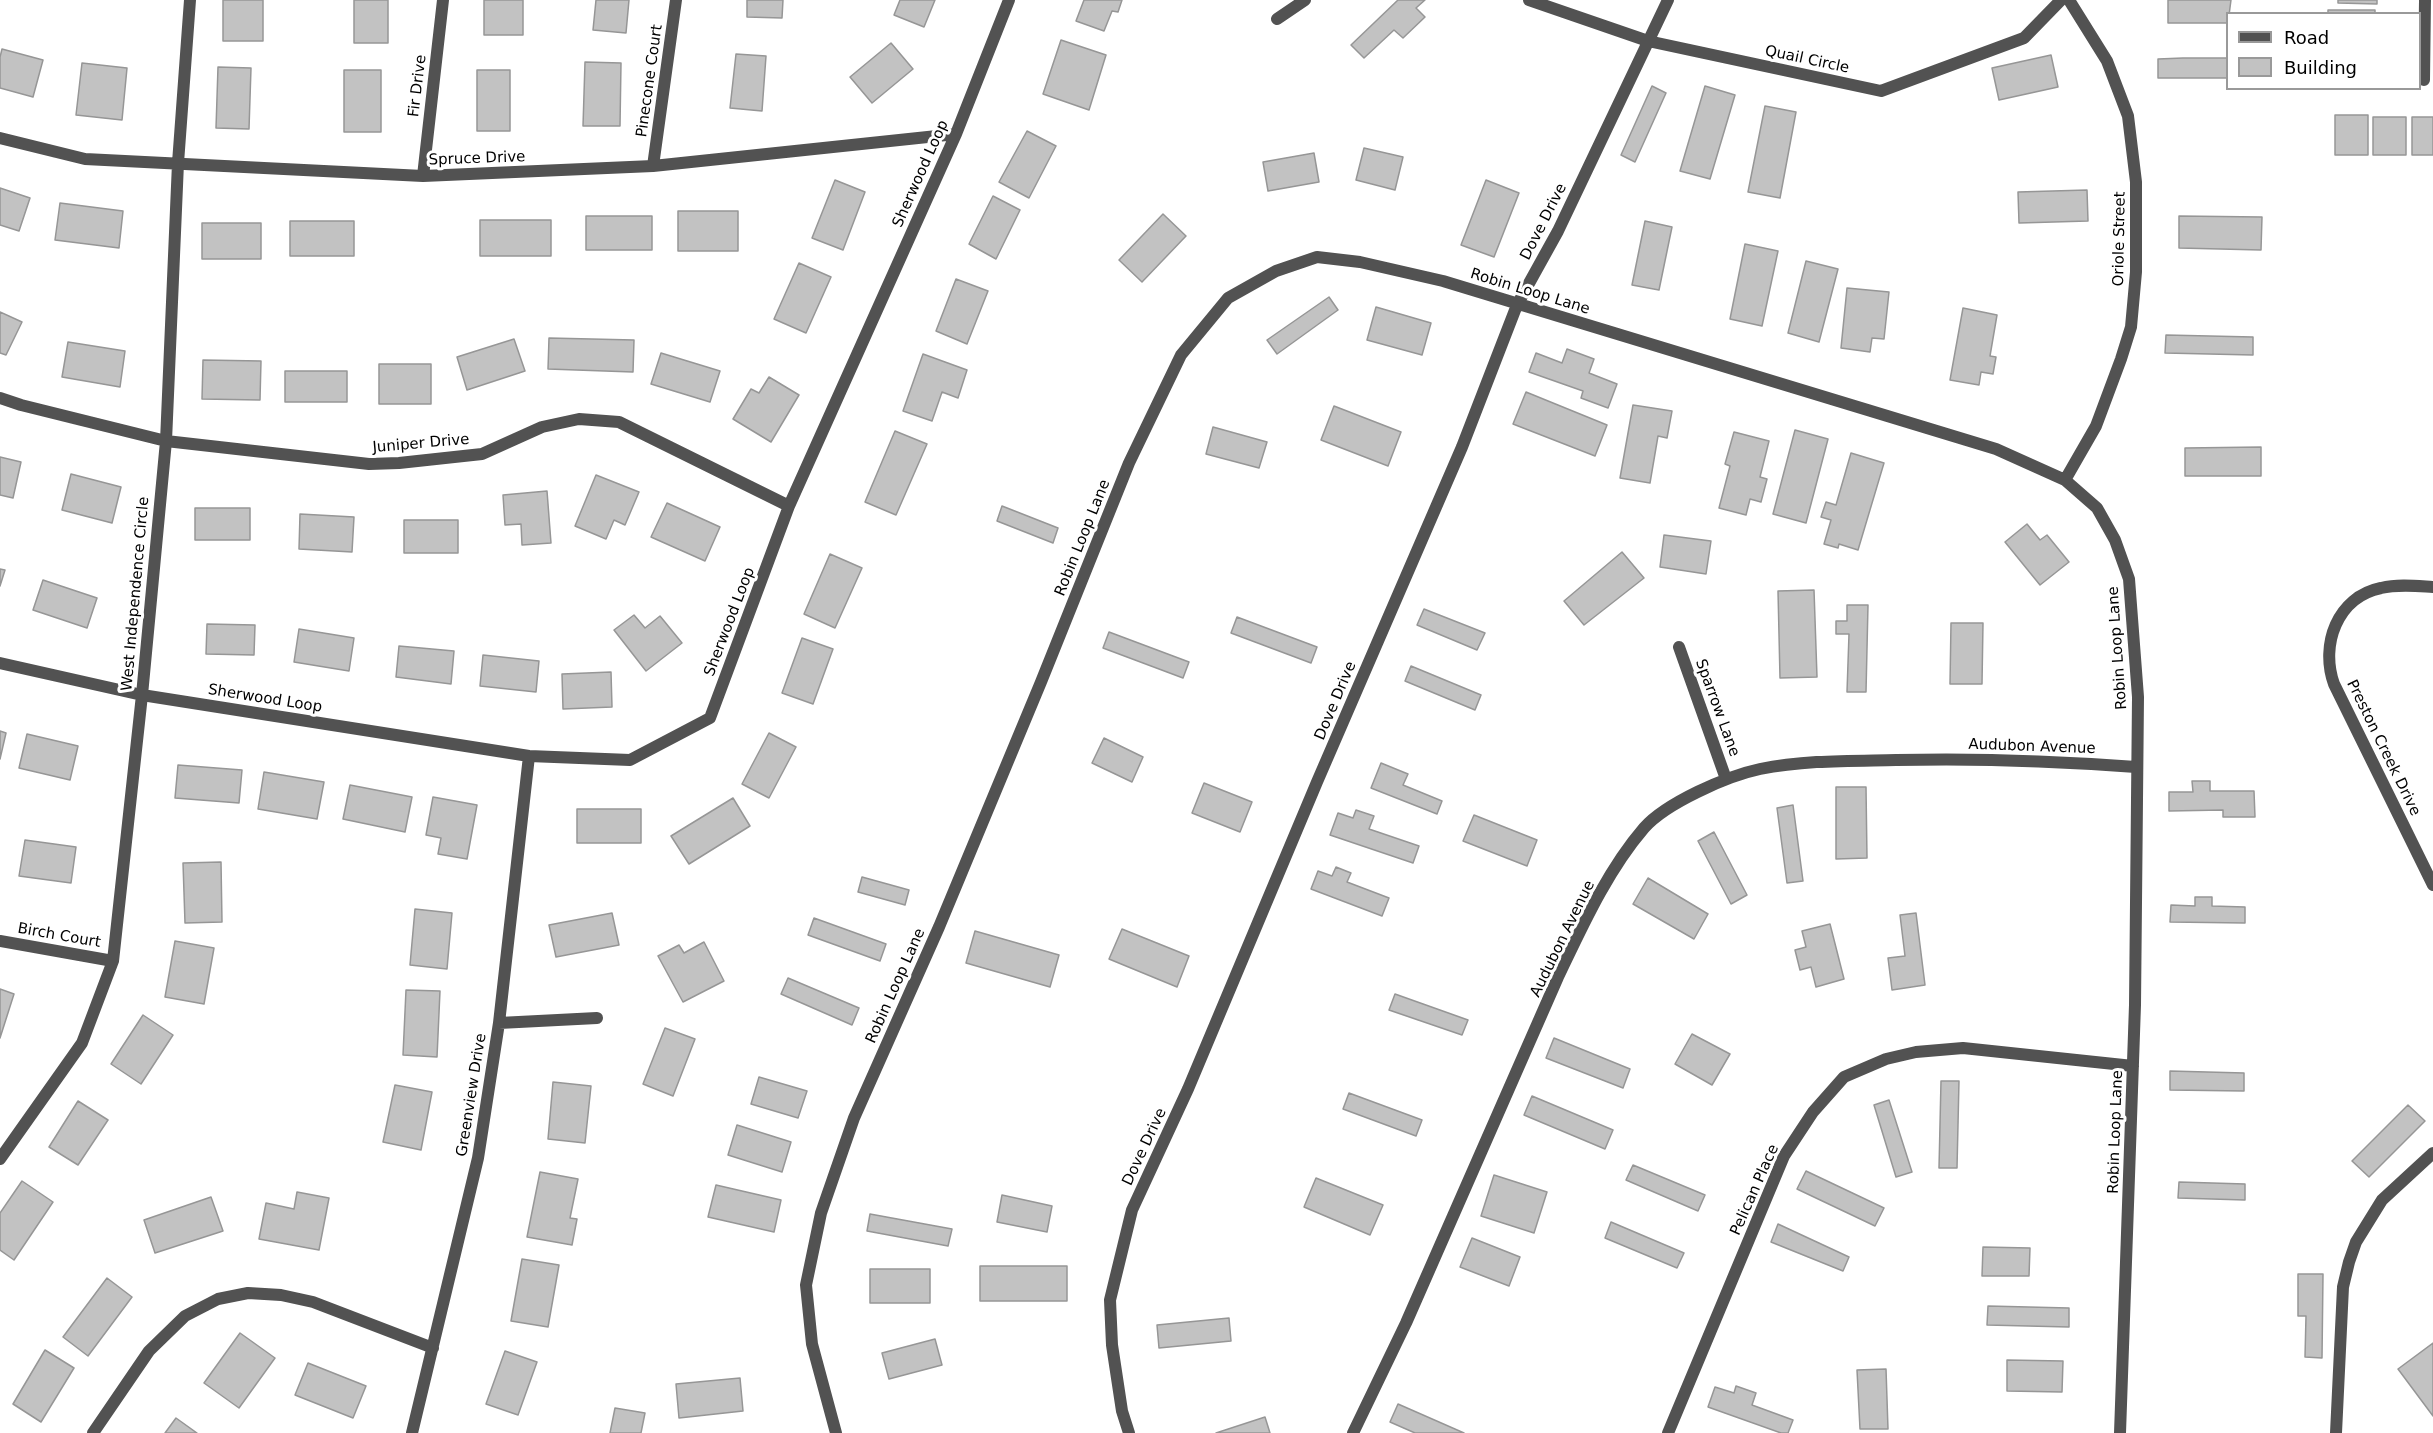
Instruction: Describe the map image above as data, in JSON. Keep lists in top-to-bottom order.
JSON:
{
  "streets": {
    "street": [
      "Quail Circle",
      "Pinecone Court",
      "Fir Drive",
      "Spruce Drive",
      "Sherwood Loop",
      "Dove Drive",
      "Oriole Street",
      "Robin Loop Lane",
      "Juniper Drive",
      "West Independence Circle",
      "Sparrow Lane",
      "Audubon Avenue",
      "Preston Creek Drive",
      "Birch Court",
      "Greenview Drive",
      "Pelican Place"
    ]
  },
  "crossings": [
    ["Quail Circle", "Dove Drive"],
    ["Pinecone Court", "Spruce Drive"],
    ["Fir Drive", "Spruce Drive"],
    ["Spruce Drive", "Sherwood Loop"],
    ["Spruce Drive", "West Independence Circle"],
    ["Sherwood Loop", "Juniper Drive"],
    ["Sherwood Loop", "West Independence Circle"],
    ["Sherwood Loop", "Greenview Drive"],
    ["Dove Drive", "Robin Loop Lane"],
    ["Oriole Street", "Robin Loop Lane"],
    ["Robin Loop Lane", "Audubon Avenue"],
    ["Robin Loop Lane", "Pelican Place"],
    ["Juniper Drive", "West Independence Circle"],
    ["West Independence Circle", "Birch Court"],
    ["Sparrow Lane", "Audubon Avenue"]
  ],
  "legend": ["Road", "Building"]
}
